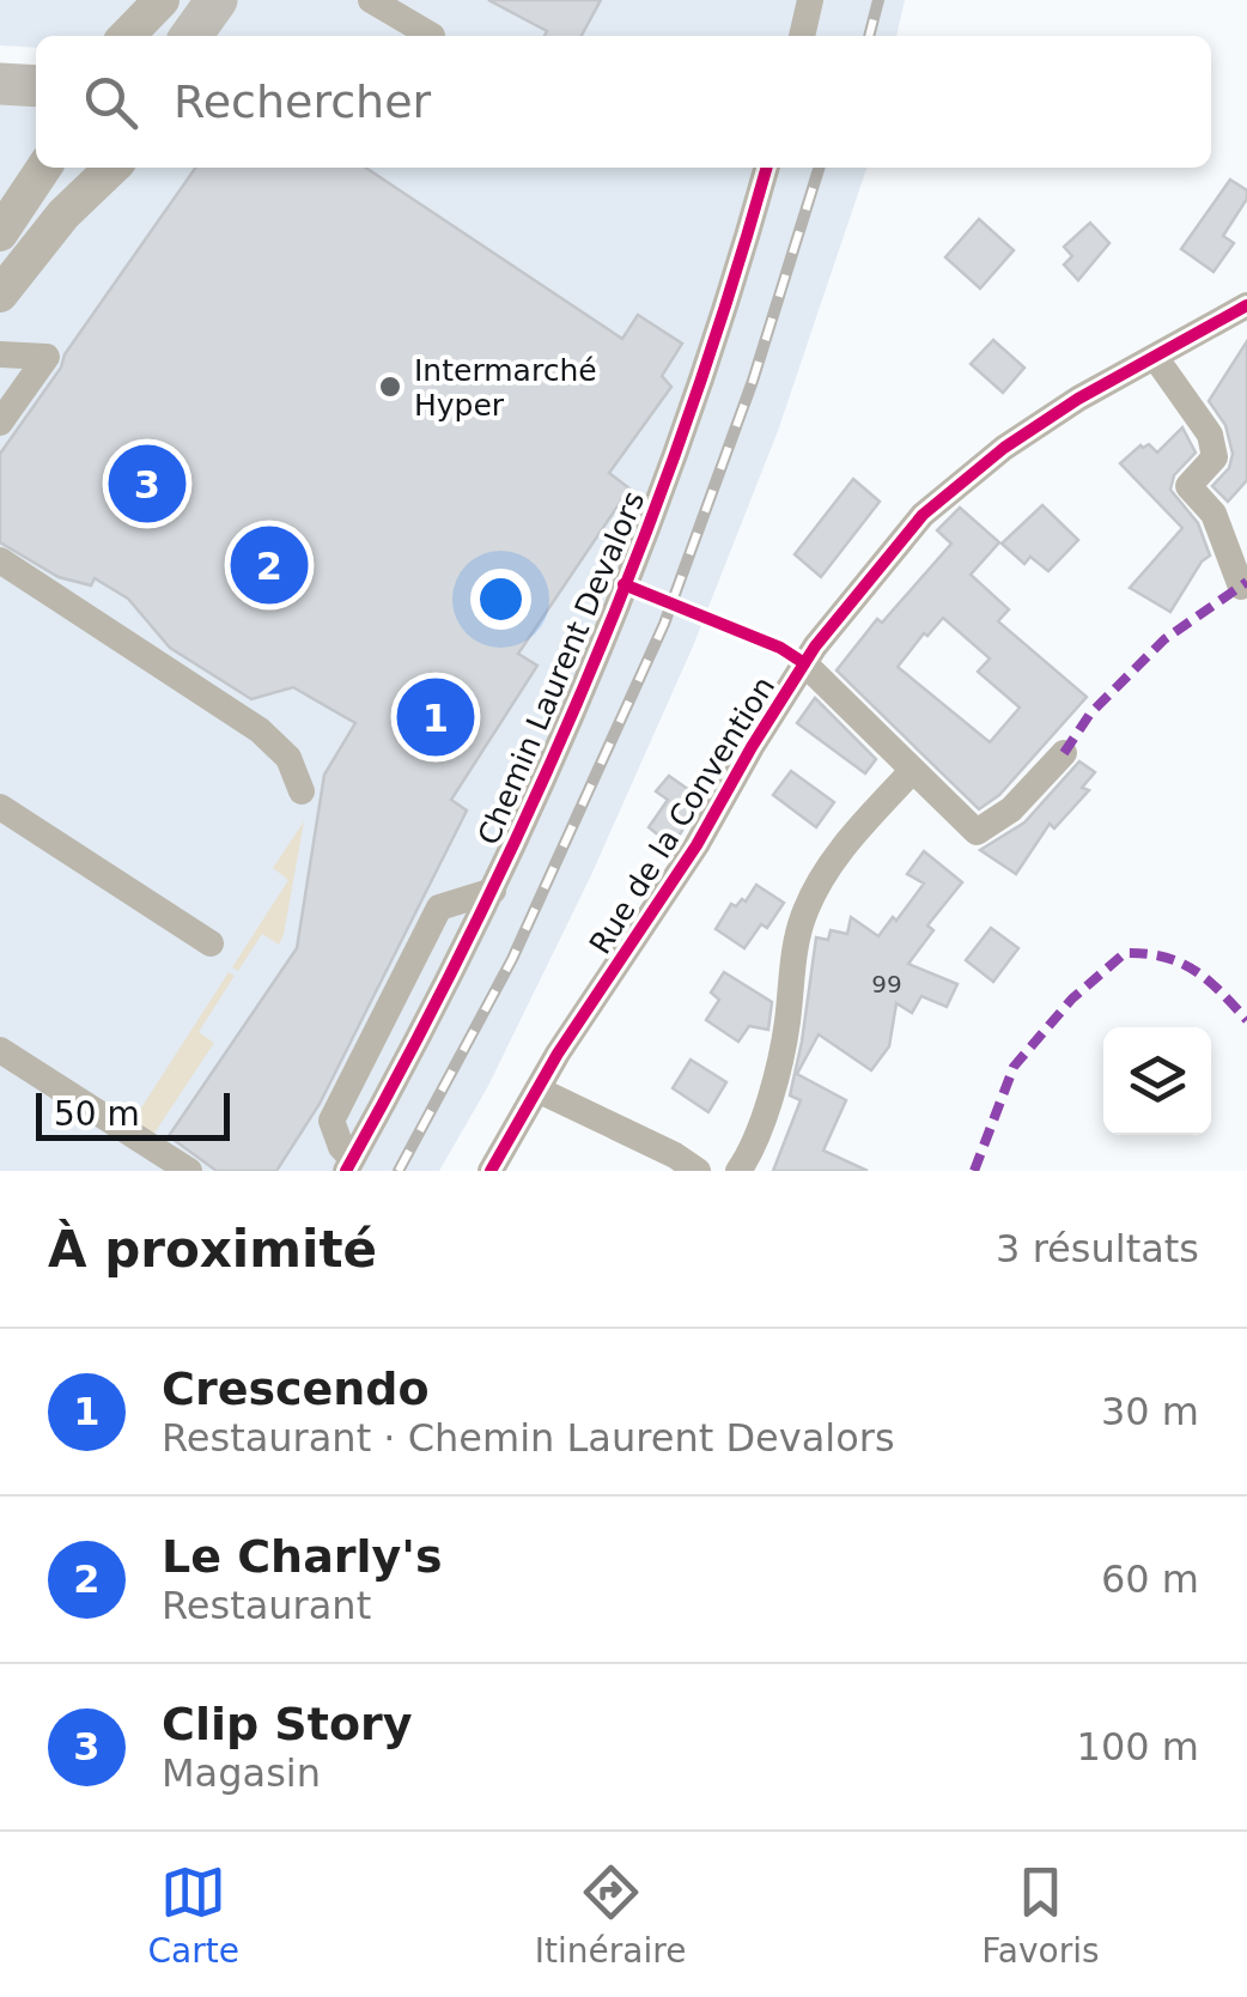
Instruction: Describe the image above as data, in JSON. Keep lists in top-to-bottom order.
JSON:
{
  "streets": {
    "street": ["Chemin Laurent Devalors", "Rue de la Convention"]
  },
  "places": ["Intermarché Hyper"],
  "house_numbers": ["99"],
  "scale_bar": "50 m",
  "page": {
    "search": "Rechercher",
    "pins": ["3", "2", "1"],
    "scale": "50 m",
    "heading": ["À proximité", "3 résultats"],
    "list": [
      {
        "mark": "1",
        "name": "Crescendo",
        "note": "Restaurant · Chemin Laurent Devalors",
        "value": "30 m"
      },
      {
        "mark": "2",
        "name": "Le Charly's",
        "note": "Restaurant",
        "value": "60 m"
      },
      {
        "mark": "3",
        "name": "Clip Story",
        "note": "Magasin",
        "value": "100 m"
      }
    ],
    "nav": ["Carte", "Itinéraire", "Favoris"]
  }
}
